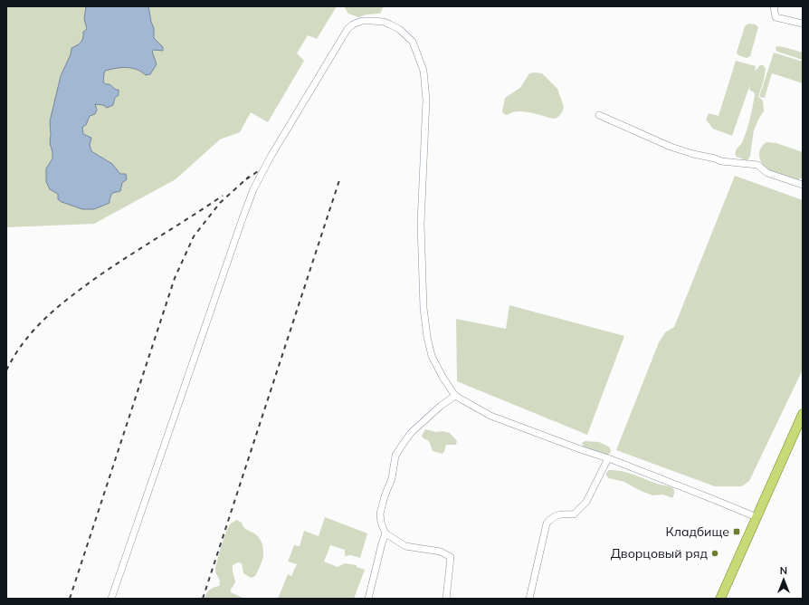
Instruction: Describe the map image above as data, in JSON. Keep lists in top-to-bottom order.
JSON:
{
  "places": {
    "transit": ["Кладбище"],
    "other": ["Дворцовый ряд"]
  },
  "north": "top"
}
